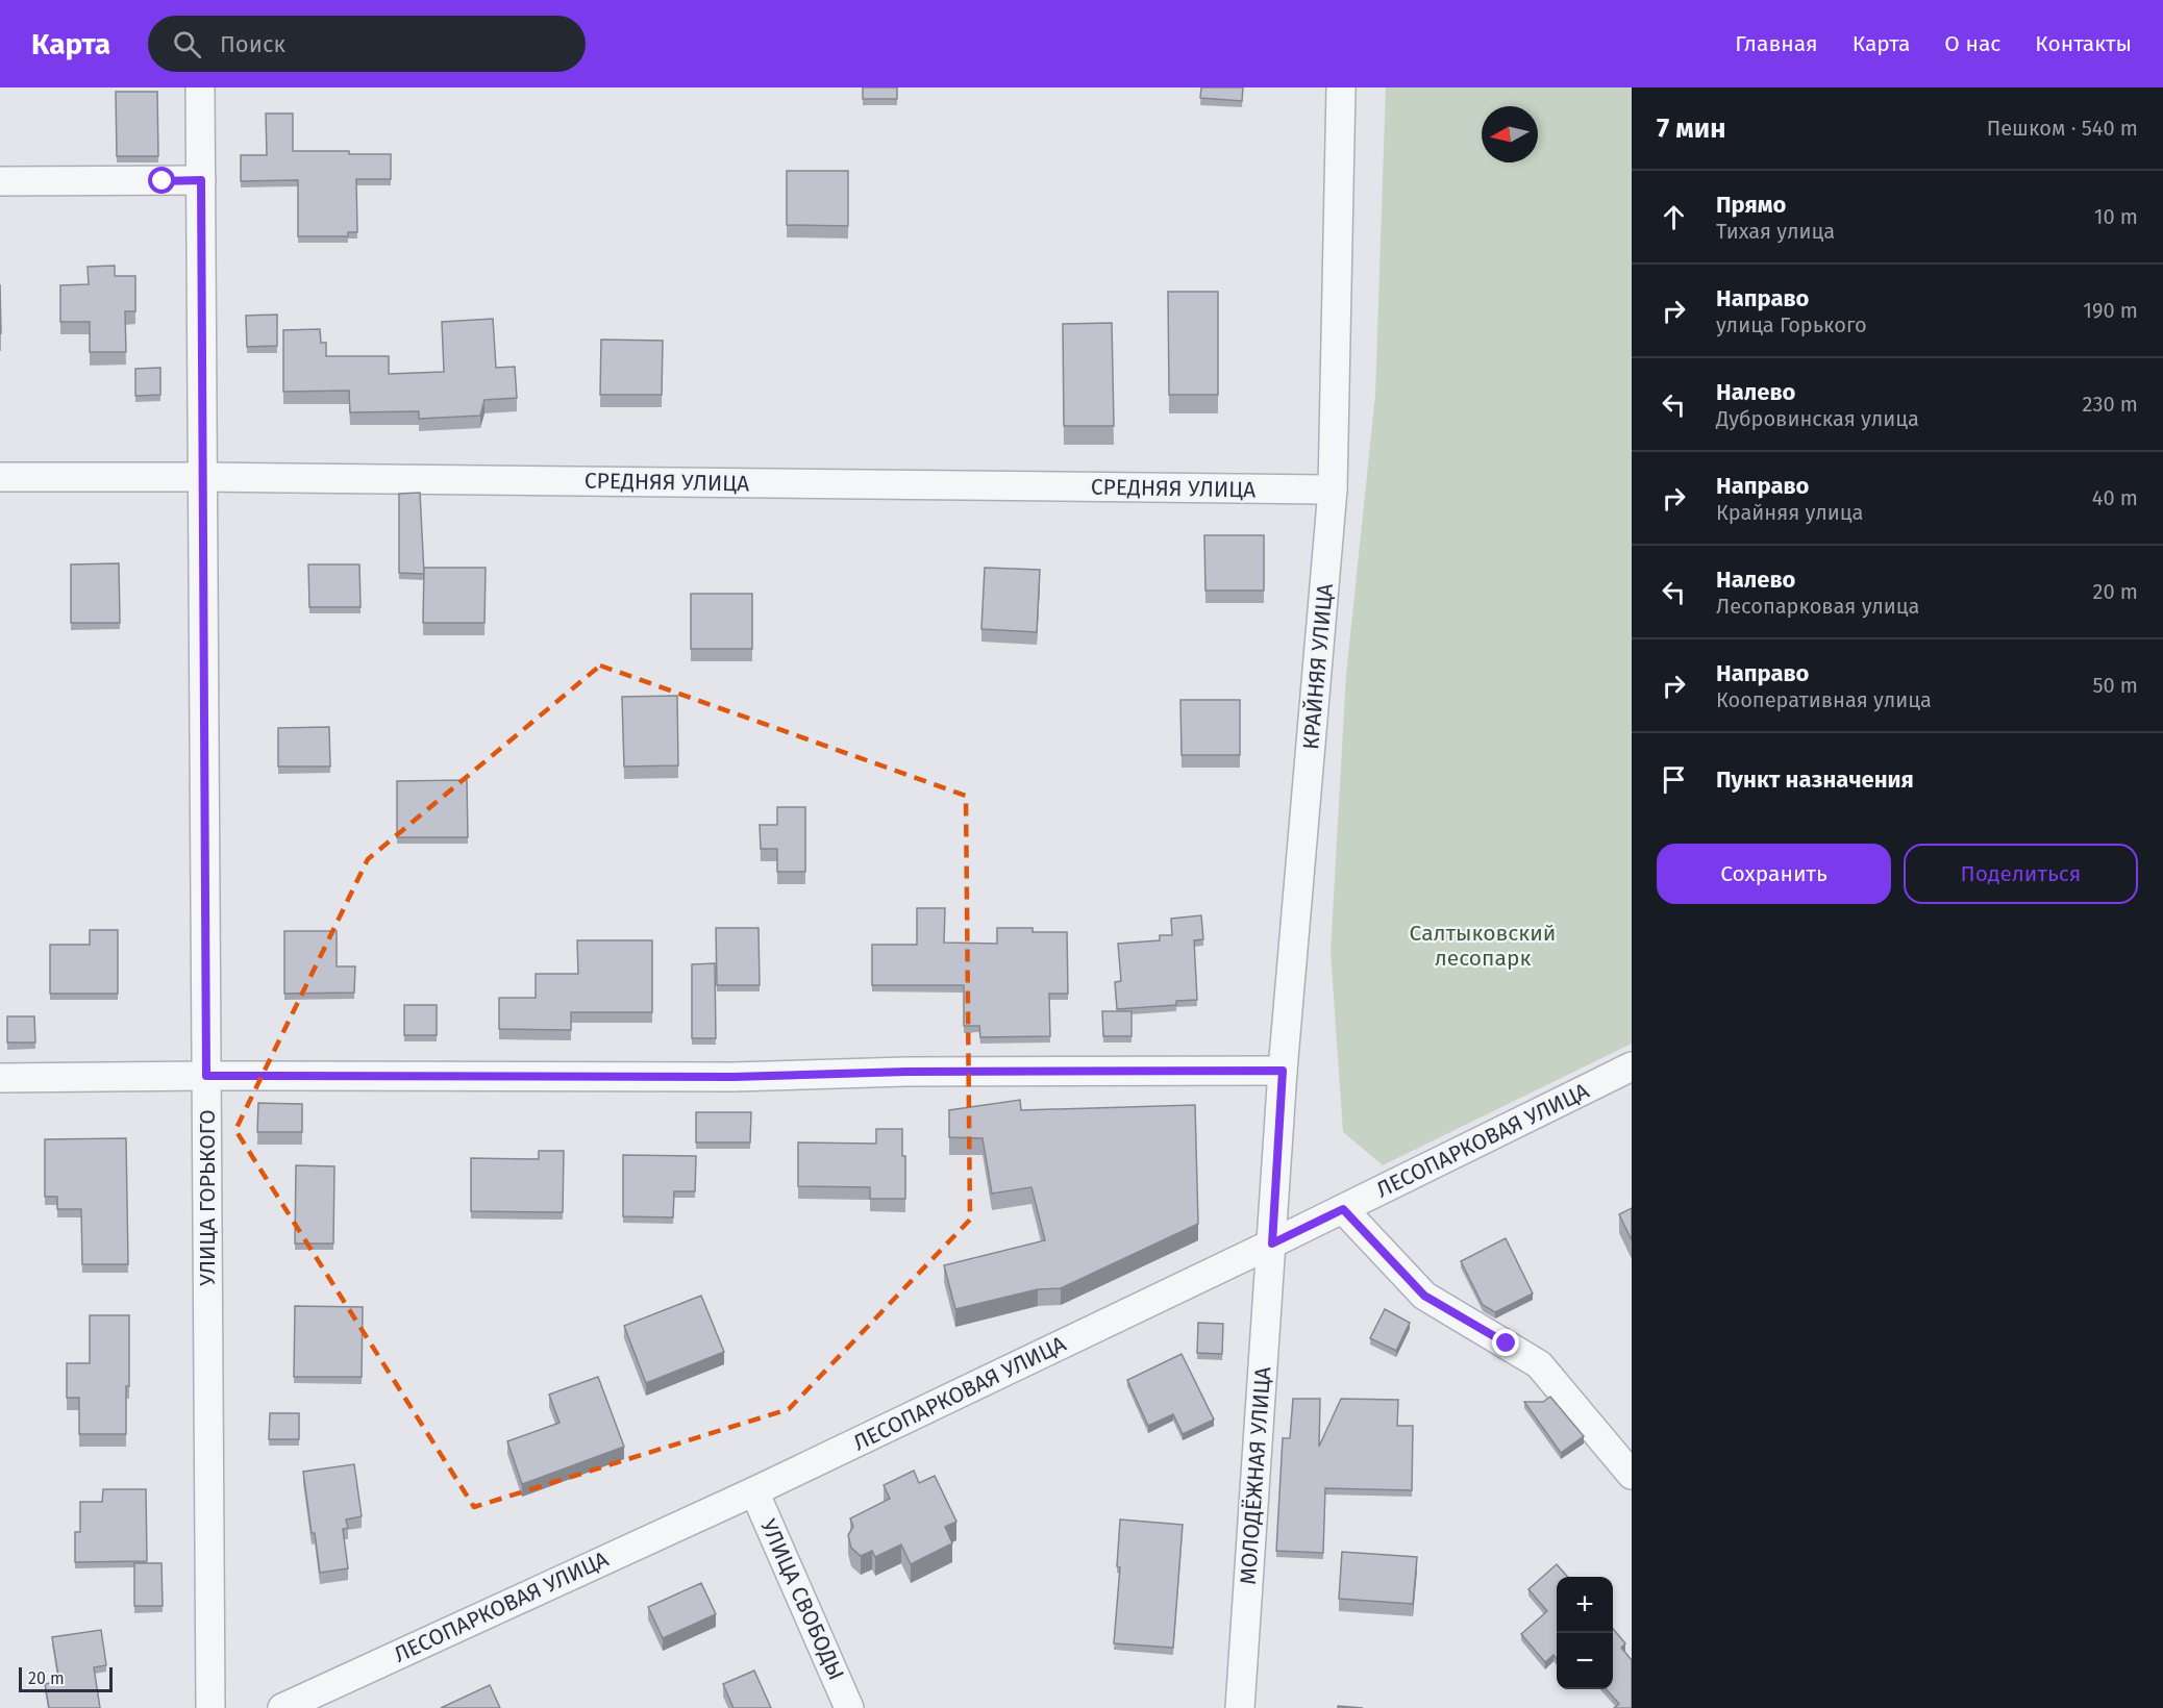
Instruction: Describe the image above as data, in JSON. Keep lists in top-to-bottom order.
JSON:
{
  "streets": {
    "street": [
      "СРЕДНЯЯ УЛИЦА",
      "КРАЙНЯЯ УЛИЦА",
      "ЛЕСОПАРКОВАЯ УЛИЦА",
      "УЛИЦА ГОРЬКОГО",
      "МОЛОДЁЖНАЯ УЛИЦА",
      "УЛИЦА СВОБОДЫ"
    ]
  },
  "crossings": [
    ["СРЕДНЯЯ УЛИЦА", "КРАЙНЯЯ УЛИЦА"],
    ["СРЕДНЯЯ УЛИЦА", "УЛИЦА ГОРЬКОГО"],
    ["КРАЙНЯЯ УЛИЦА", "ЛЕСОПАРКОВАЯ УЛИЦА"],
    ["КРАЙНЯЯ УЛИЦА", "МОЛОДЁЖНАЯ УЛИЦА"],
    ["ЛЕСОПАРКОВАЯ УЛИЦА", "МОЛОДЁЖНАЯ УЛИЦА"],
    ["ЛЕСОПАРКОВАЯ УЛИЦА", "УЛИЦА СВОБОДЫ"]
  ],
  "parks": ["Салтыковский лесопарк"],
  "scale_bar": "20 m",
  "north": "left",
  "page": {
    "header": "Карта",
    "search": "Поиск",
    "nav": [
      "Главная",
      "Карта",
      "О нас",
      "Контакты"
    ],
    "heading": ["7 мин", "Пешком · 540 m"],
    "list": [
      ["Прямо", "Тихая улица", "10 m"],
      ["Направо", "улица Горького", "190 m"],
      ["Налево", "Дубровинская улица", "230 m"],
      ["Направо", "Крайняя улица", "40 m"],
      ["Налево", "Лесопарковая улица", "20 m"],
      ["Направо", "Кооперативная улица", "50 m"],
      "Пункт назначения"
    ],
    "buttons": ["Сохранить", "Поделиться"],
    "map_buttons": ["+", "−"],
    "scale": "20 m"
  }
}
